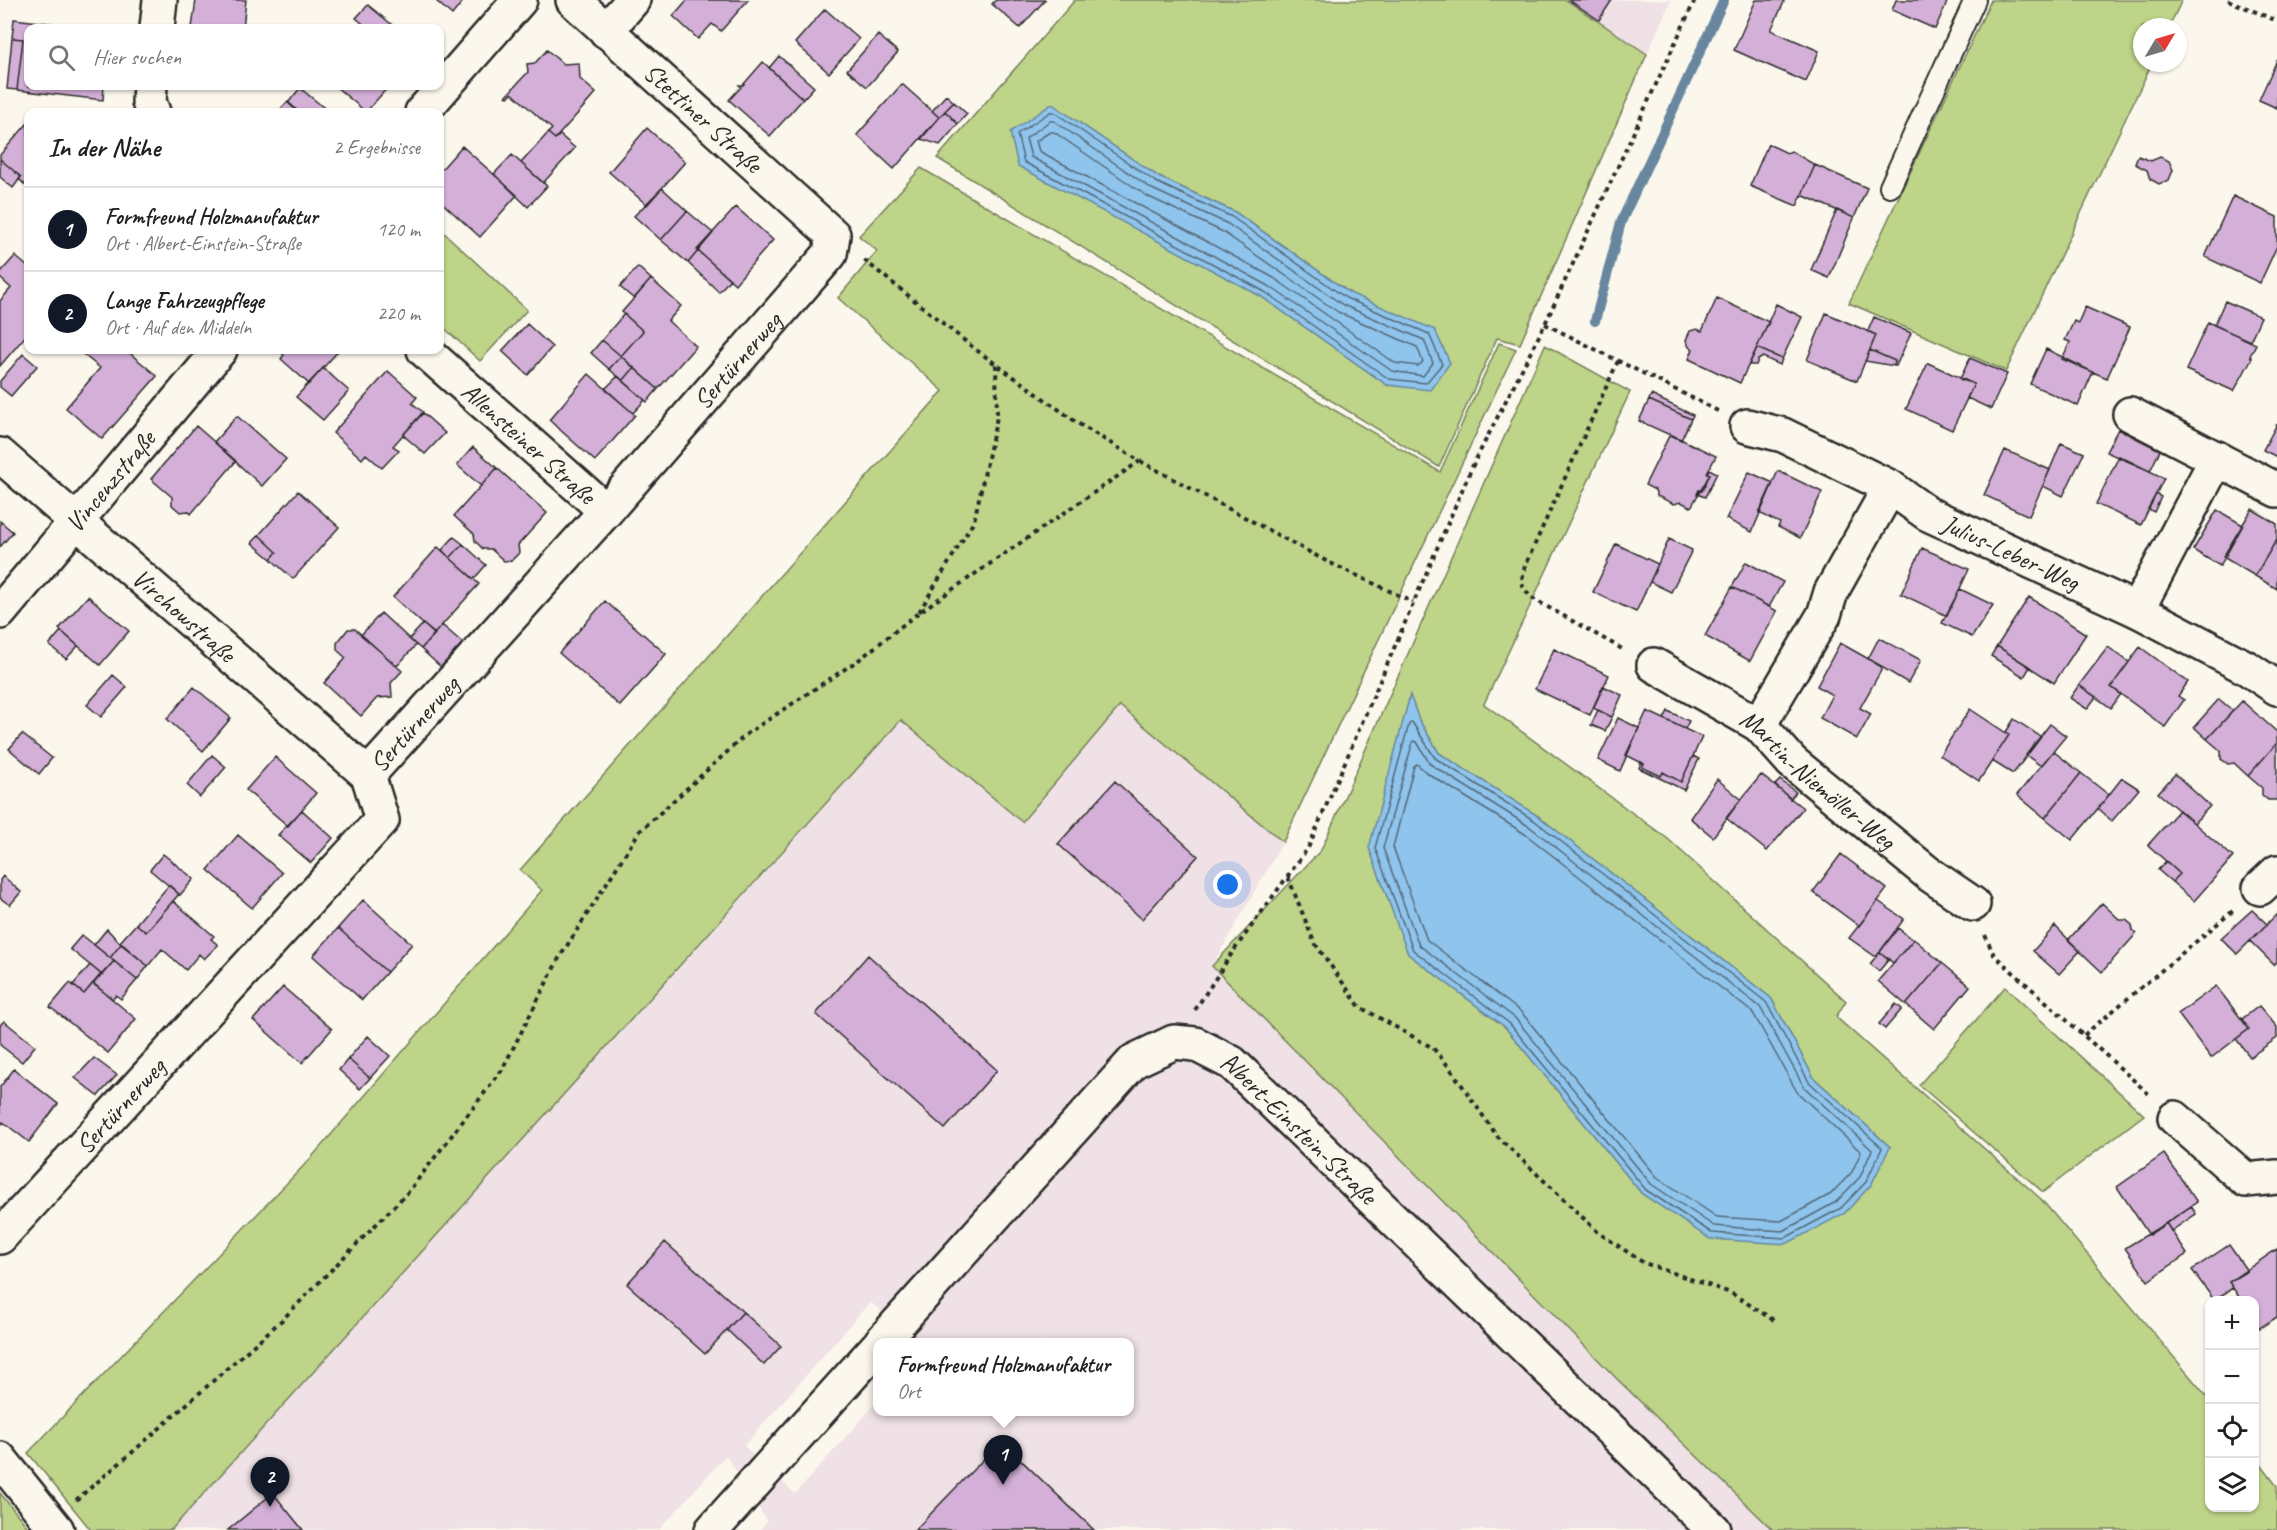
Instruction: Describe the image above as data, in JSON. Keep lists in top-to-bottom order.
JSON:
{
  "streets": {
    "street": [
      "Stettiner Straße",
      "Sertürnerweg",
      "Allensteiner Straße",
      "Vincenzstraße",
      "Julius-Leber-Weg",
      "Virchowstraße",
      "Martin-Niemöller-Weg",
      "Albert-Einstein-Straße"
    ]
  },
  "crossings": [
    ["Stettiner Straße", "Sertürnerweg"],
    ["Sertürnerweg", "Allensteiner Straße"],
    ["Sertürnerweg", "Virchowstraße"],
    ["Vincenzstraße", "Virchowstraße"]
  ],
  "north": "top right",
  "page": {
    "search": "Hier suchen",
    "heading": ["In der Nähe", "2 Ergebnisse"],
    "list": [
      {
        "mark": "1",
        "name": "Formfreund Holzmanufaktur",
        "note": "Ort · Albert-Einstein-Straße",
        "value": "120 m"
      },
      {
        "mark": "2",
        "name": "Lange Fahrzeugpflege",
        "note": "Ort · Auf den Middeln",
        "value": "220 m"
      }
    ],
    "map_buttons": ["+", "−"],
    "popup": ["Formfreund Holzmanufaktur", "Ort"],
    "pins": ["1", "2"]
  }
}
